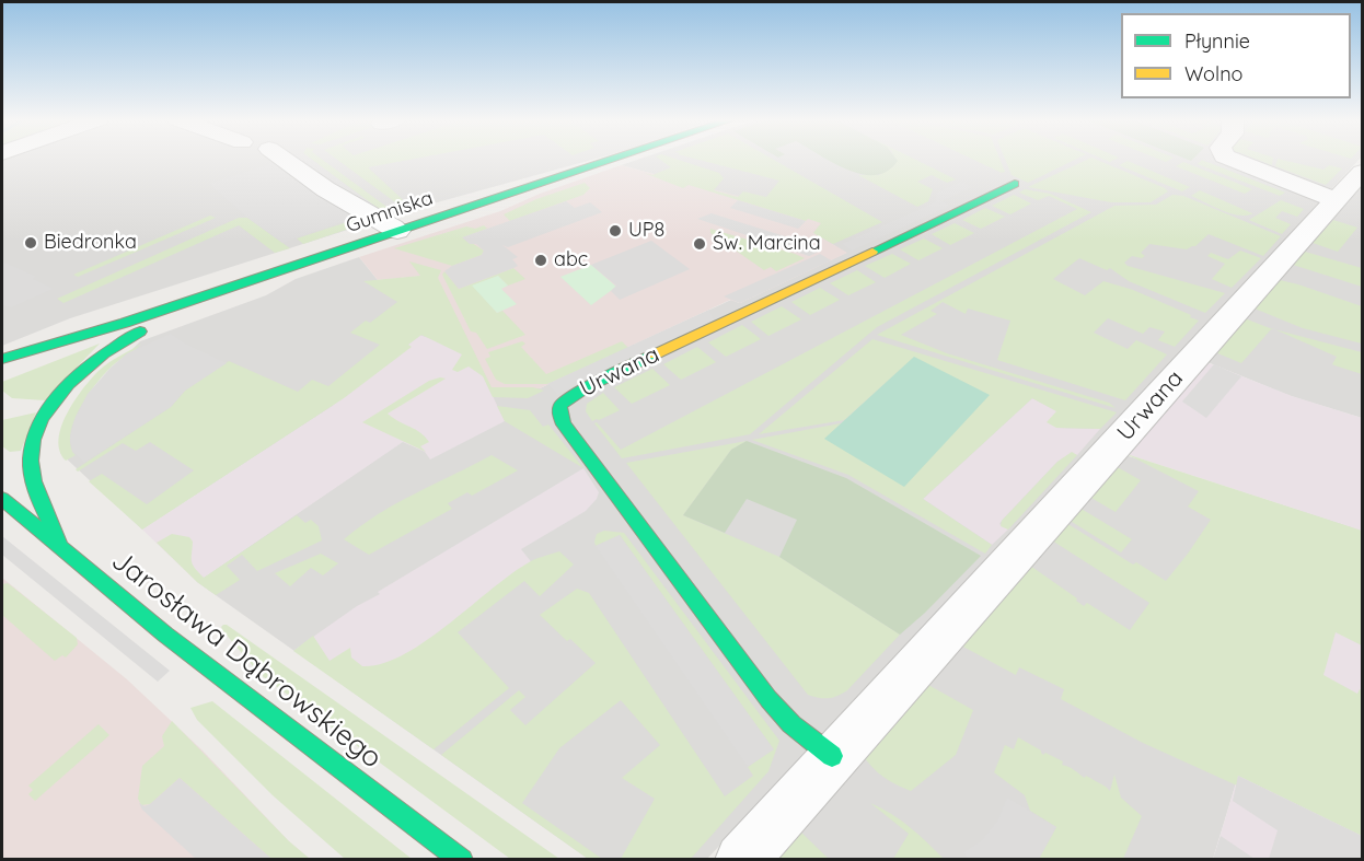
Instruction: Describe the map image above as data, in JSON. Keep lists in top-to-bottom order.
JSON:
{
  "streets": {
    "street": ["Gumniska", "Urwana", "Jarosława Dąbrowskiego"]
  },
  "crossings": [
    ["Gumniska", "Jarosława Dąbrowskiego"]
  ],
  "places": [
    "UP8",
    "Biedronka",
    "Św. Marcina",
    "abc"
  ],
  "legend": ["Płynnie", "Wolno"]
}
